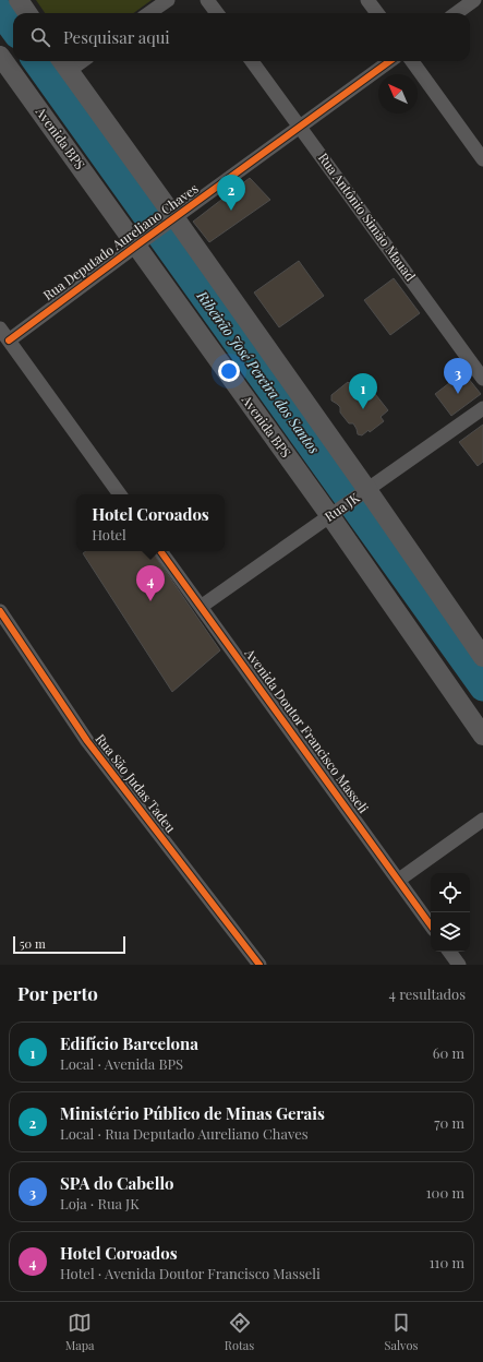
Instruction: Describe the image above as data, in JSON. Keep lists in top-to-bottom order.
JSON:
{
  "streets": {
    "main road": ["Avenida BPS"],
    "street": [
      "Rua Antônio Simão Mauad",
      "Rua Deputado Aureliano Chaves",
      "Rua JK",
      "Avenida Doutor Francisco Masseli",
      "Rua São Judas Tadeu"
    ]
  },
  "crossings": [
    ["Avenida BPS", "Rua Deputado Aureliano Chaves"],
    ["Avenida BPS", "Rua JK"],
    ["Rua Antônio Simão Mauad", "Rua Deputado Aureliano Chaves"],
    ["Rua JK", "Avenida Doutor Francisco Masseli"]
  ],
  "water": ["Ribeirão José Pereira dos Santos"],
  "scale_bar": "50 m",
  "north": "top left",
  "page": {
    "search": "Pesquisar aqui",
    "pins": [
      "2",
      "3",
      "1",
      "4"
    ],
    "popup": ["Hotel Coroados", "Hotel"],
    "scale": "50 m",
    "heading": ["Por perto", "4 resultados"],
    "list": [
      {
        "mark": "1",
        "name": "Edifício Barcelona",
        "note": "Local · Avenida BPS",
        "value": "60 m"
      },
      {
        "mark": "2",
        "name": "Ministério Público de Minas Gerais",
        "note": "Local · Rua Deputado Aureliano Chaves",
        "value": "70 m"
      },
      {
        "mark": "3",
        "name": "SPA do Cabello",
        "note": "Loja · Rua JK",
        "value": "100 m"
      },
      {
        "mark": "4",
        "name": "Hotel Coroados",
        "note": "Hotel · Avenida Doutor Francisco Masseli",
        "value": "110 m"
      }
    ],
    "nav": ["Mapa", "Rotas", "Salvos"]
  }
}
